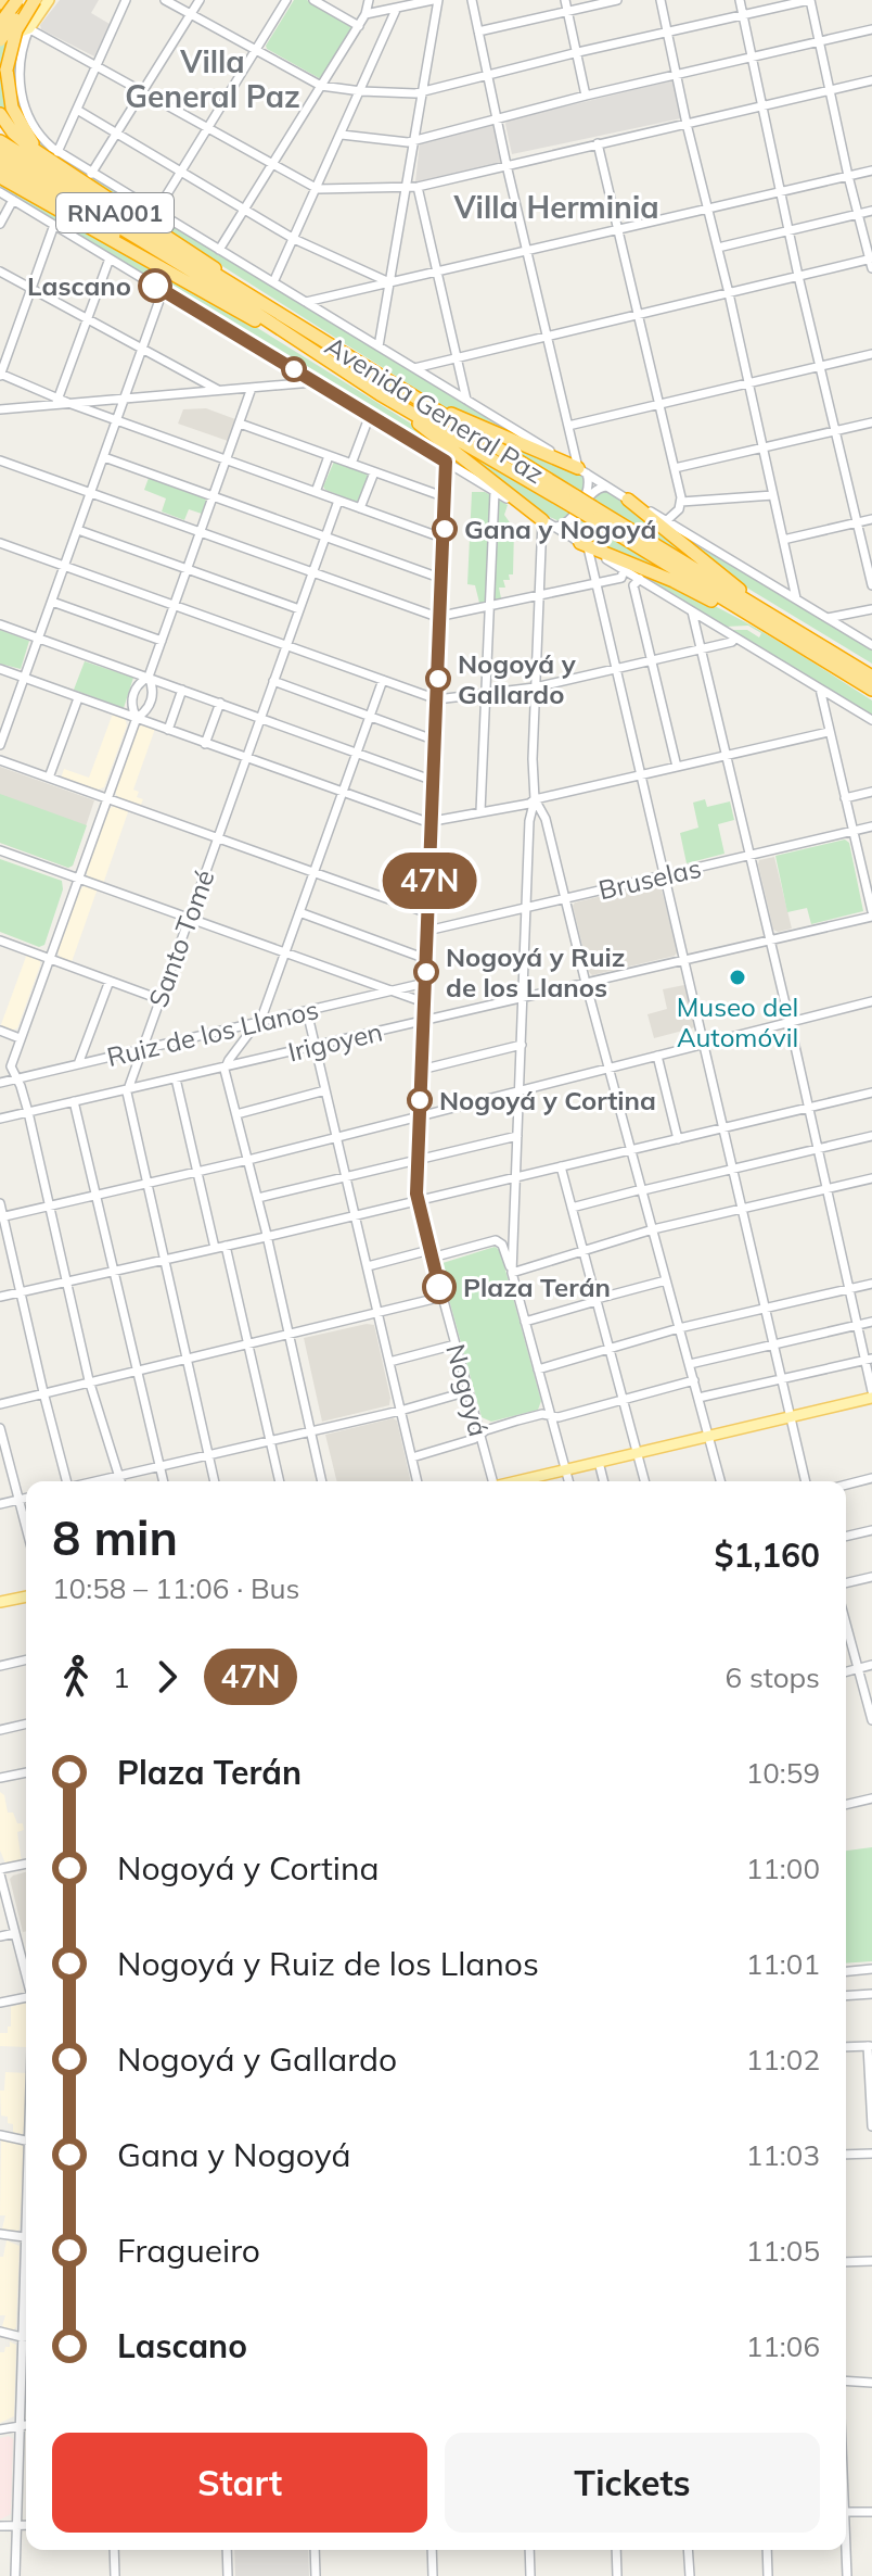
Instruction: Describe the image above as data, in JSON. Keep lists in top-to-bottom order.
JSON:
{
  "streets": {
    "highway": ["RNA001", "Avenida General Paz"],
    "street": [
      "Bruselas",
      "Santo Tomé",
      "Ruiz de los Llanos",
      "Irigoyen",
      "Nogoyá"
    ]
  },
  "crossings": [
    ["Avenida General Paz", "Nogoyá"],
    ["Bruselas", "Nogoyá"],
    ["Santo Tomé", "Ruiz de los Llanos"],
    ["Santo Tomé", "Irigoyen"],
    ["Ruiz de los Llanos", "Nogoyá"],
    ["Irigoyen", "Nogoyá"]
  ],
  "districts": ["Villa General Paz", "Villa Herminia"],
  "places": [
    "Lascano",
    "Gana y Nogoyá",
    "Nogoyá y Gallardo",
    "Nogoyá y Ruiz de los Llanos",
    "Museo del Automóvil",
    "Nogoyá y Cortina",
    "Plaza Terán"
  ],
  "lines": ["bus line 47N"],
  "page": {
    "on_map": "47N",
    "heading": ["8 min", "10:58 – 11:06 · Bus", "$1,160"],
    "legs": ["1", "47N", "6 stops"],
    "list": [
      {
        "name": "Plaza Terán",
        "value": "10:59"
      },
      {
        "name": "Nogoyá y Cortina",
        "value": "11:00"
      },
      {
        "name": "Nogoyá y Ruiz de los Llanos",
        "value": "11:01"
      },
      {
        "name": "Nogoyá y Gallardo",
        "value": "11:02"
      },
      {
        "name": "Gana y Nogoyá",
        "value": "11:03"
      },
      {
        "name": "Fragueiro",
        "value": "11:05"
      },
      {
        "name": "Lascano",
        "value": "11:06"
      }
    ],
    "buttons": ["Start", "Tickets"]
  }
}
